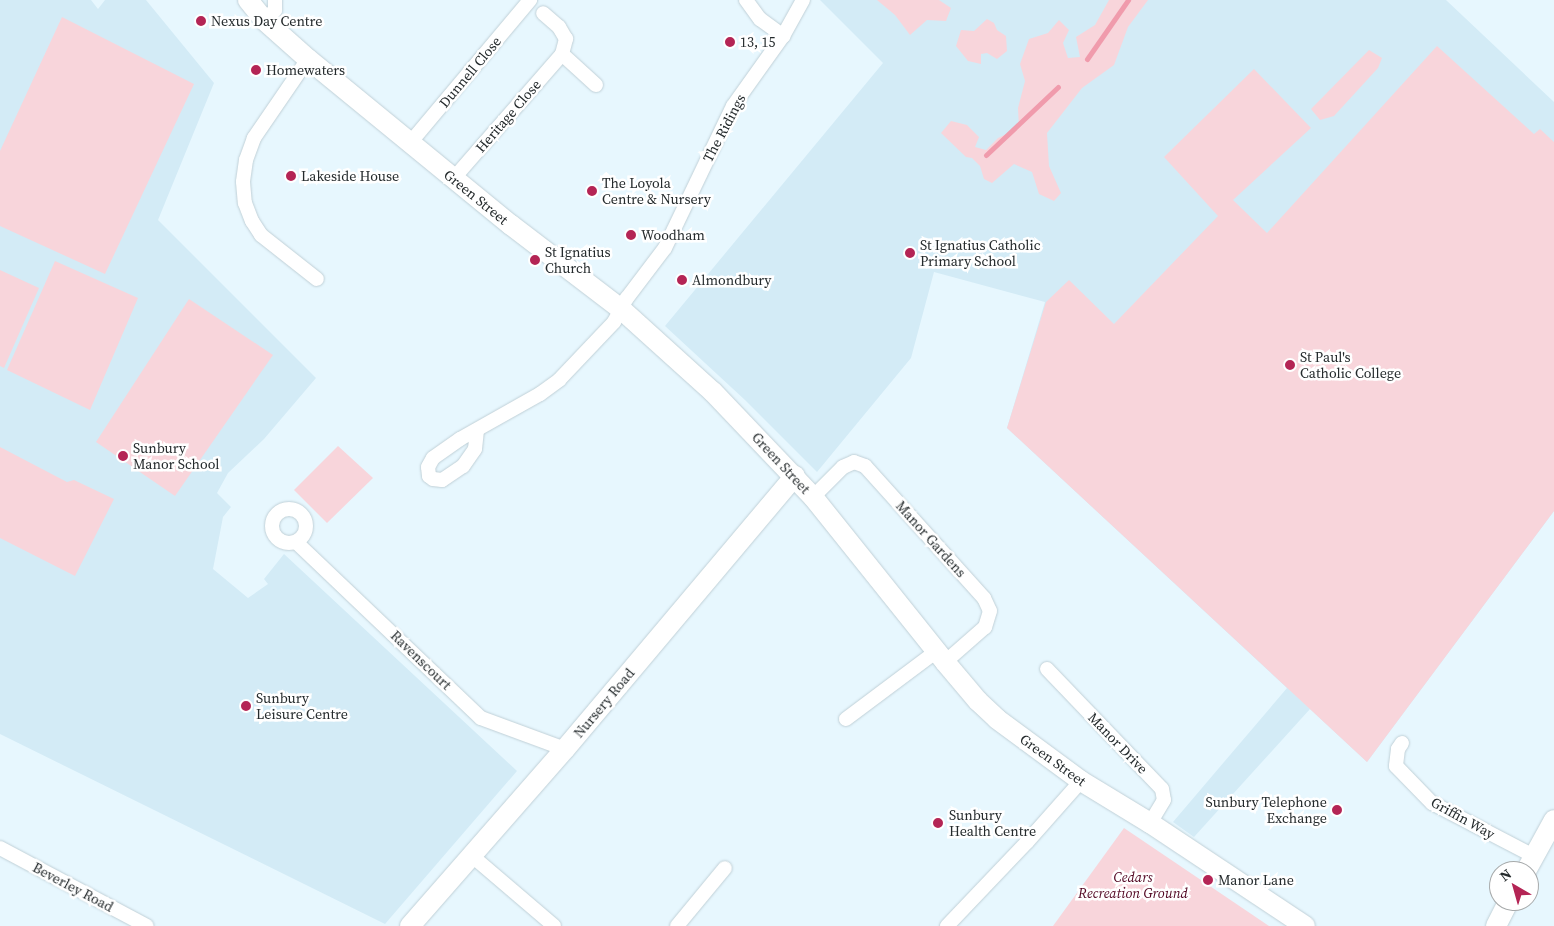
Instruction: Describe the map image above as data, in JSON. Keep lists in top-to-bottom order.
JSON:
{
  "streets": {
    "street": [
      "Dunnell Close",
      "Heritage Close",
      "The Ridings",
      "Green Street",
      "Manor Gardens",
      "Ravenscourt",
      "Nursery Road",
      "Manor Drive",
      "Griffin Way",
      "Beverley Road"
    ]
  },
  "crossings": [
    ["Dunnell Close", "Green Street"],
    ["Heritage Close", "Green Street"],
    ["The Ridings", "Green Street"],
    ["Green Street", "Manor Gardens"],
    ["Green Street", "Nursery Road"],
    ["Green Street", "Manor Drive"],
    ["Ravenscourt", "Nursery Road"]
  ],
  "parks": ["Cedars Recreation Ground"],
  "places": [
    "Nexus Day Centre",
    "13, 15",
    "Homewaters",
    "Lakeside House",
    "The Loyola Centre & Nursery",
    "Woodham",
    "St Ignatius Catholic Primary School",
    "St Ignatius Church",
    "Almondbury",
    "St Paul's Catholic College",
    "Sunbury Manor School",
    "Sunbury Leisure Centre",
    "Sunbury Telephone Exchange",
    "Sunbury Health Centre",
    "Manor Lane"
  ],
  "north": "top left"
}
